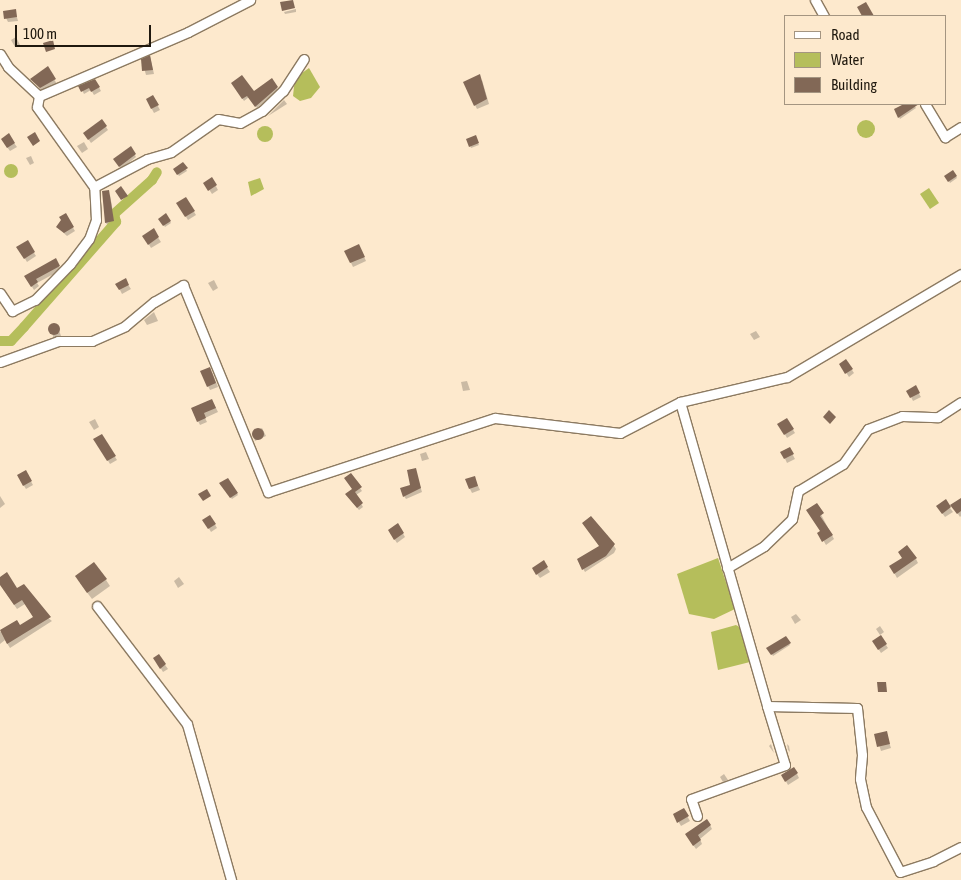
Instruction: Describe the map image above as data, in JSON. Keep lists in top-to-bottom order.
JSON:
{
  "legend": ["Road", "Water", "Building"],
  "scale_bar": "100 m"
}
